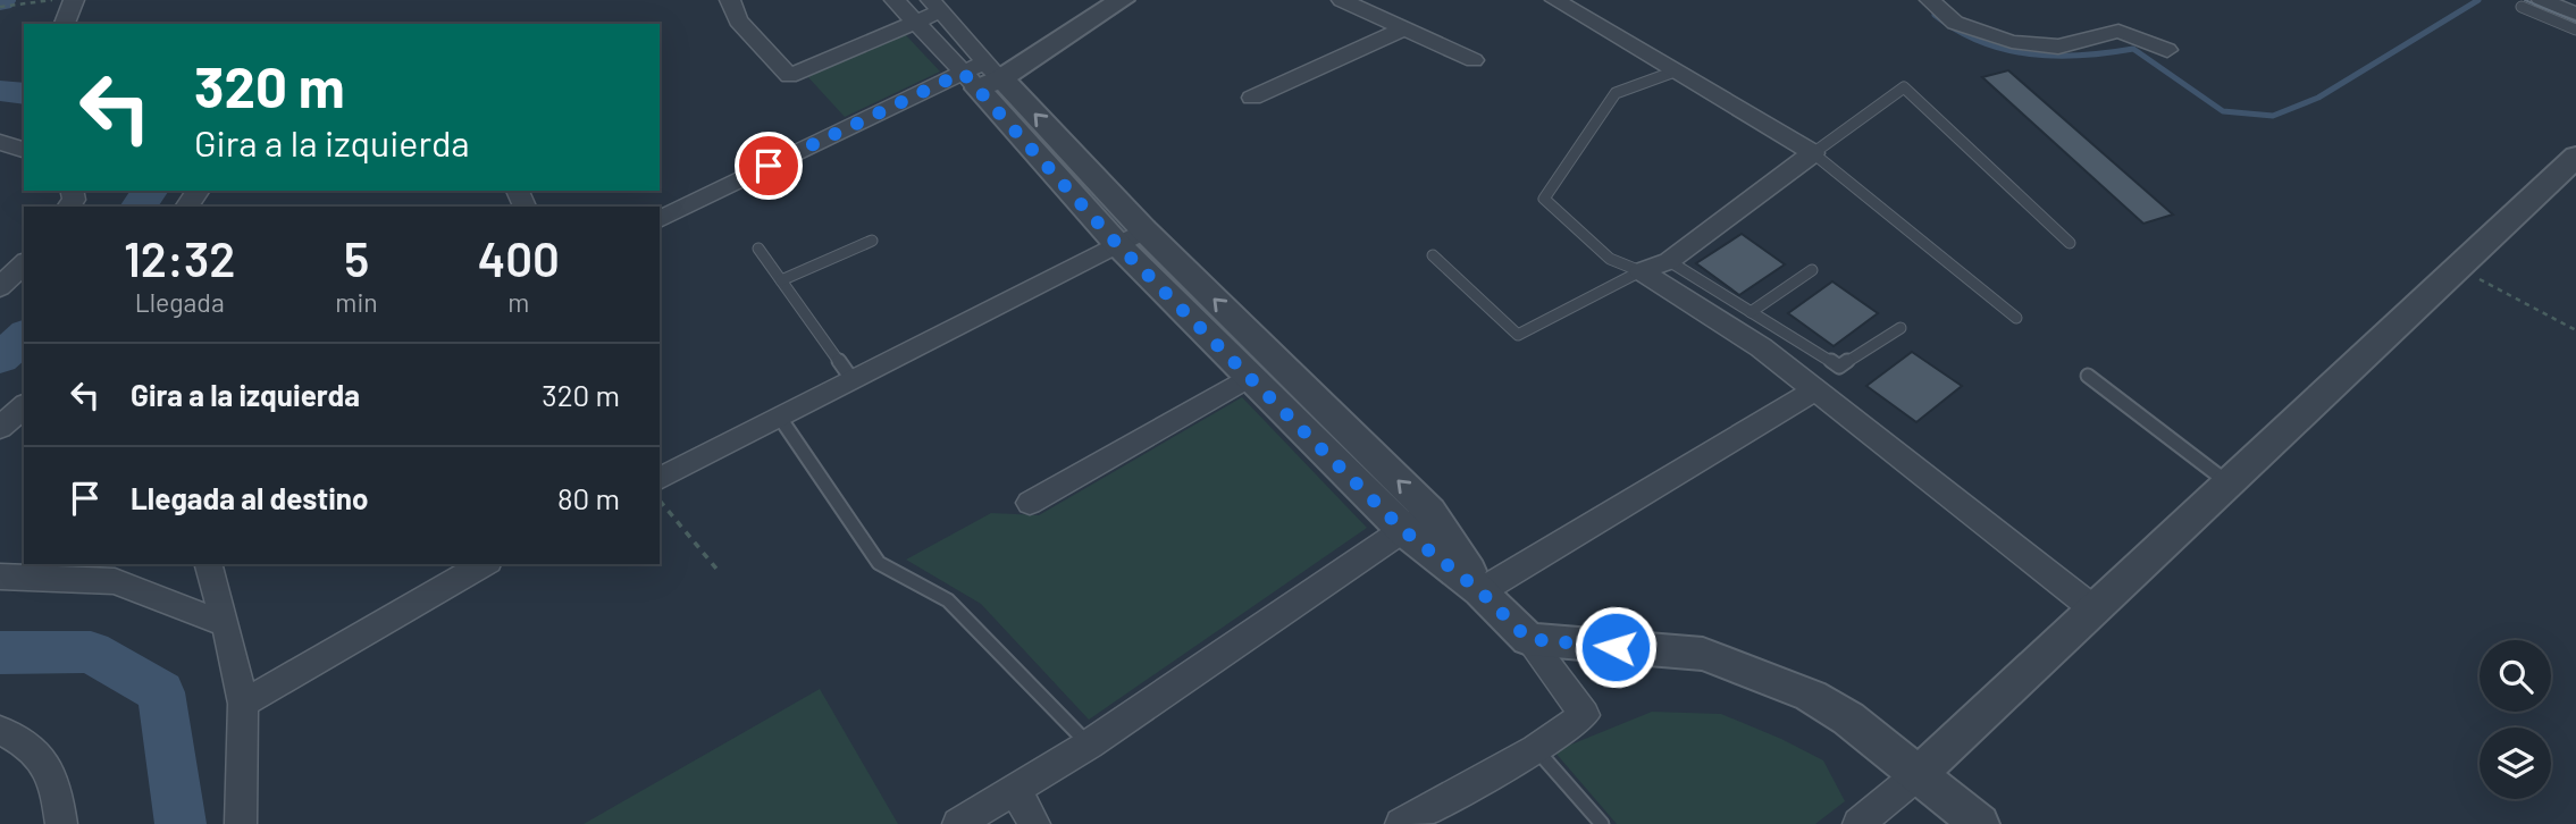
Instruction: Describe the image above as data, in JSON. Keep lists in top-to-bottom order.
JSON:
{
  "page": {
    "turn": ["320 m", "Gira a la izquierda"],
    "eta": [
      "12:32",
      "Llegada",
      "5",
      "min",
      "400",
      "m"
    ],
    "list": [
      {
        "name": "Gira a la izquierda",
        "value": "320 m"
      },
      {
        "name": "Llegada al destino",
        "value": "80 m"
      }
    ]
  }
}
